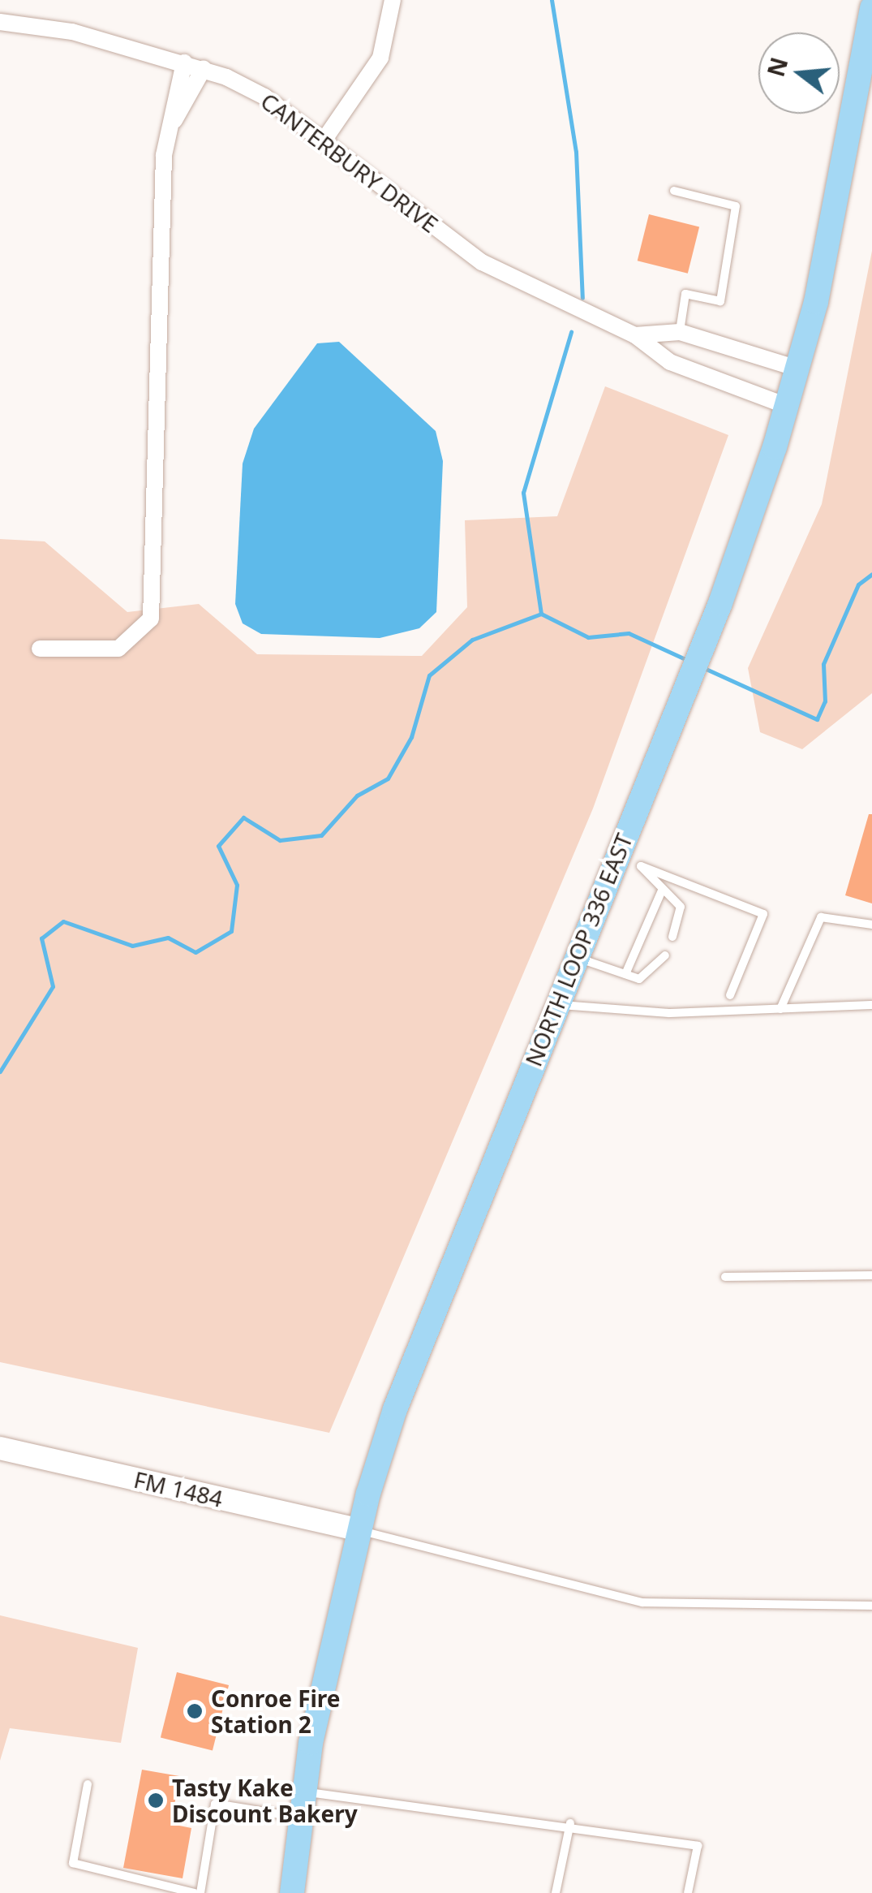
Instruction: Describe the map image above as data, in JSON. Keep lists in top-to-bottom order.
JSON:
{
  "streets": {
    "main road": ["NORTH LOOP 336 EAST", "FM 1484"],
    "street": ["CANTERBURY DRIVE"]
  },
  "crossings": [
    ["CANTERBURY DRIVE", "NORTH LOOP 336 EAST"],
    ["NORTH LOOP 336 EAST", "FM 1484"]
  ],
  "places": ["Conroe Fire Station 2", "Tasty Kake Discount Bakery"],
  "north": "left"
}
